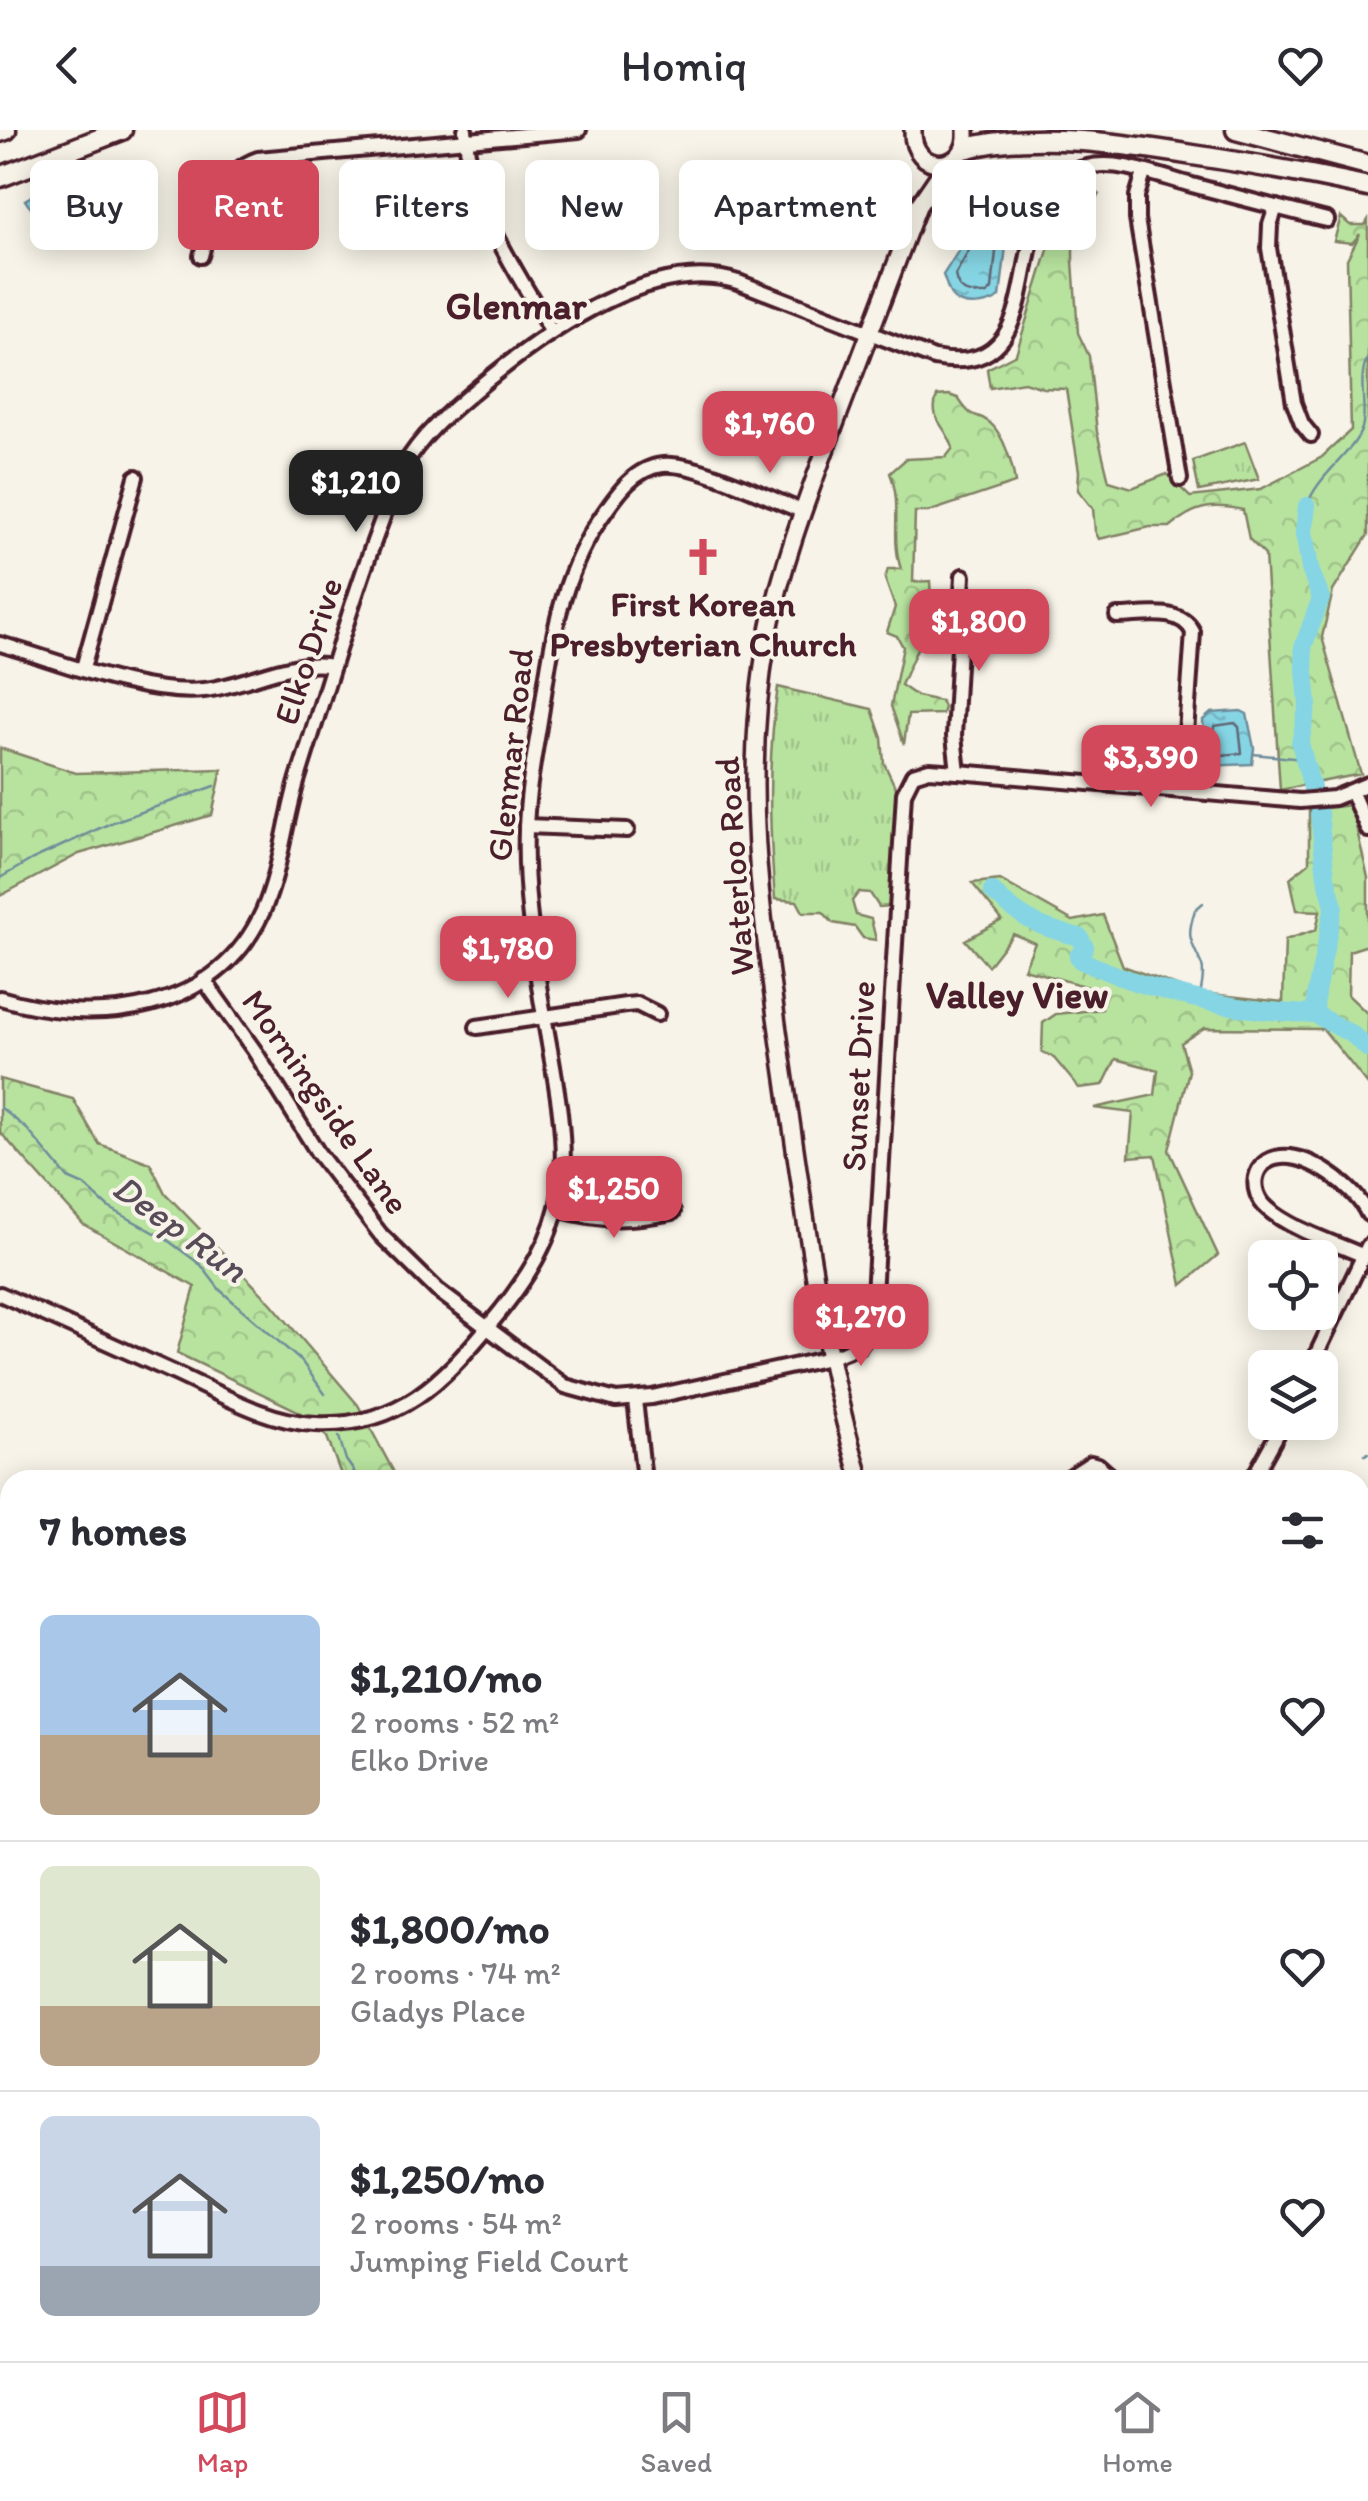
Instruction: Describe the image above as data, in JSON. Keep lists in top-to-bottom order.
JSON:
{
  "streets": {
    "main road": ["Waterloo Road"],
    "street": [
      "Elko Drive",
      "Glenmar Road",
      "Sunset Drive",
      "Morningside Lane"
    ]
  },
  "crossings": [
    ["Elko Drive", "Waterloo Road"],
    ["Elko Drive", "Morningside Lane"],
    ["Glenmar Road", "Waterloo Road"],
    ["Glenmar Road", "Morningside Lane"],
    ["Waterloo Road", "Sunset Drive"],
    ["Waterloo Road", "Morningside Lane"],
    ["Sunset Drive", "Morningside Lane"]
  ],
  "districts": ["Glenmar", "Valley View"],
  "water": ["Deep Run"],
  "places": {
    "church": ["First Korean Presbyterian Church"]
  },
  "page": {
    "header": "Homiq",
    "chip": [
      "Buy",
      "Rent",
      "Filters",
      "New",
      "Apartment",
      "House"
    ],
    "price": [
      "$1,760",
      "$1,210",
      "$1,800",
      "$3,390",
      "$1,780",
      "$1,250",
      "$1,270"
    ],
    "heading": "7 homes",
    "list": [
      {
        "name": "$1,210/mo",
        "note": "2 rooms · 52 m² · Elko Drive"
      },
      {
        "name": "$1,800/mo",
        "note": "2 rooms · 74 m² · Gladys Place"
      },
      {
        "name": "$1,250/mo",
        "note": "2 rooms · 54 m² · Jumping Field Court"
      }
    ],
    "tabs": ["Map", "Saved", "Home"]
  }
}
